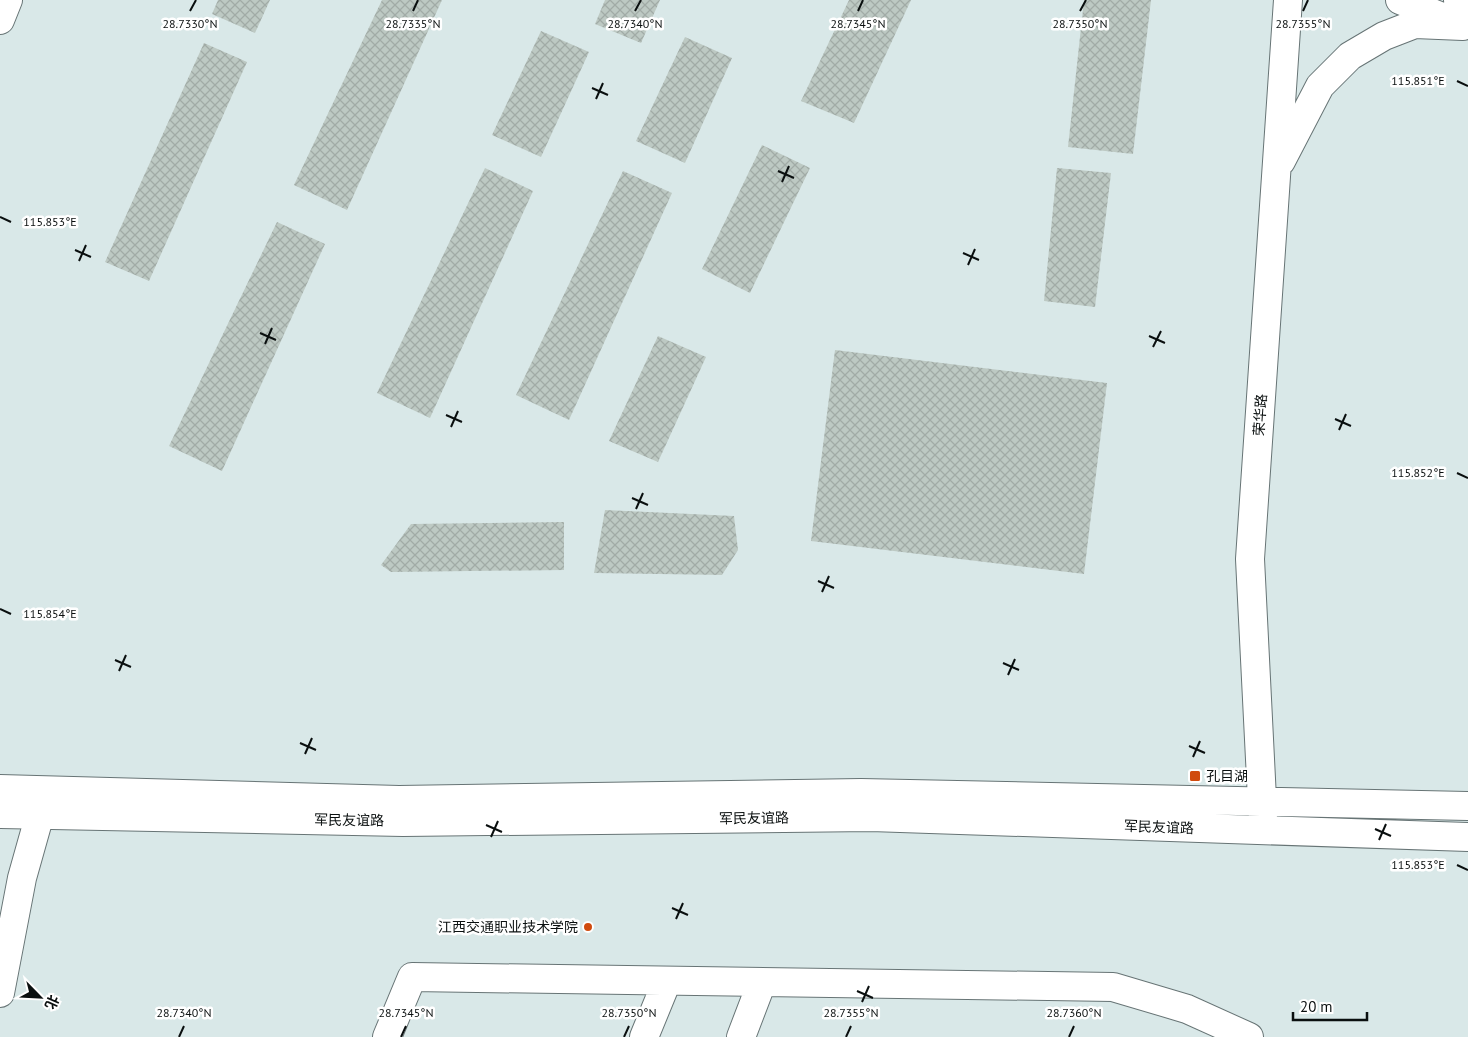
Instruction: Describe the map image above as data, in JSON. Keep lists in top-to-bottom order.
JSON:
{
  "streets": {
    "main road": ["荣华路", "军民友谊路"]
  },
  "crossings": [
    ["荣华路", "军民友谊路"]
  ],
  "places": {
    "transit": ["孔目湖"],
    "other": ["江西交通职业技术学院"]
  },
  "scale_bar": "20 m",
  "north": "bottom right",
  "coordinates": [
    "28.7335°N",
    "28.7345°N",
    "28.7350°N",
    "28.7355°N",
    "28.7330°N",
    "28.7340°N",
    "115.851°E",
    "115.853°E",
    "115.852°E",
    "115.854°E",
    "28.7360°N"
  ]
}
